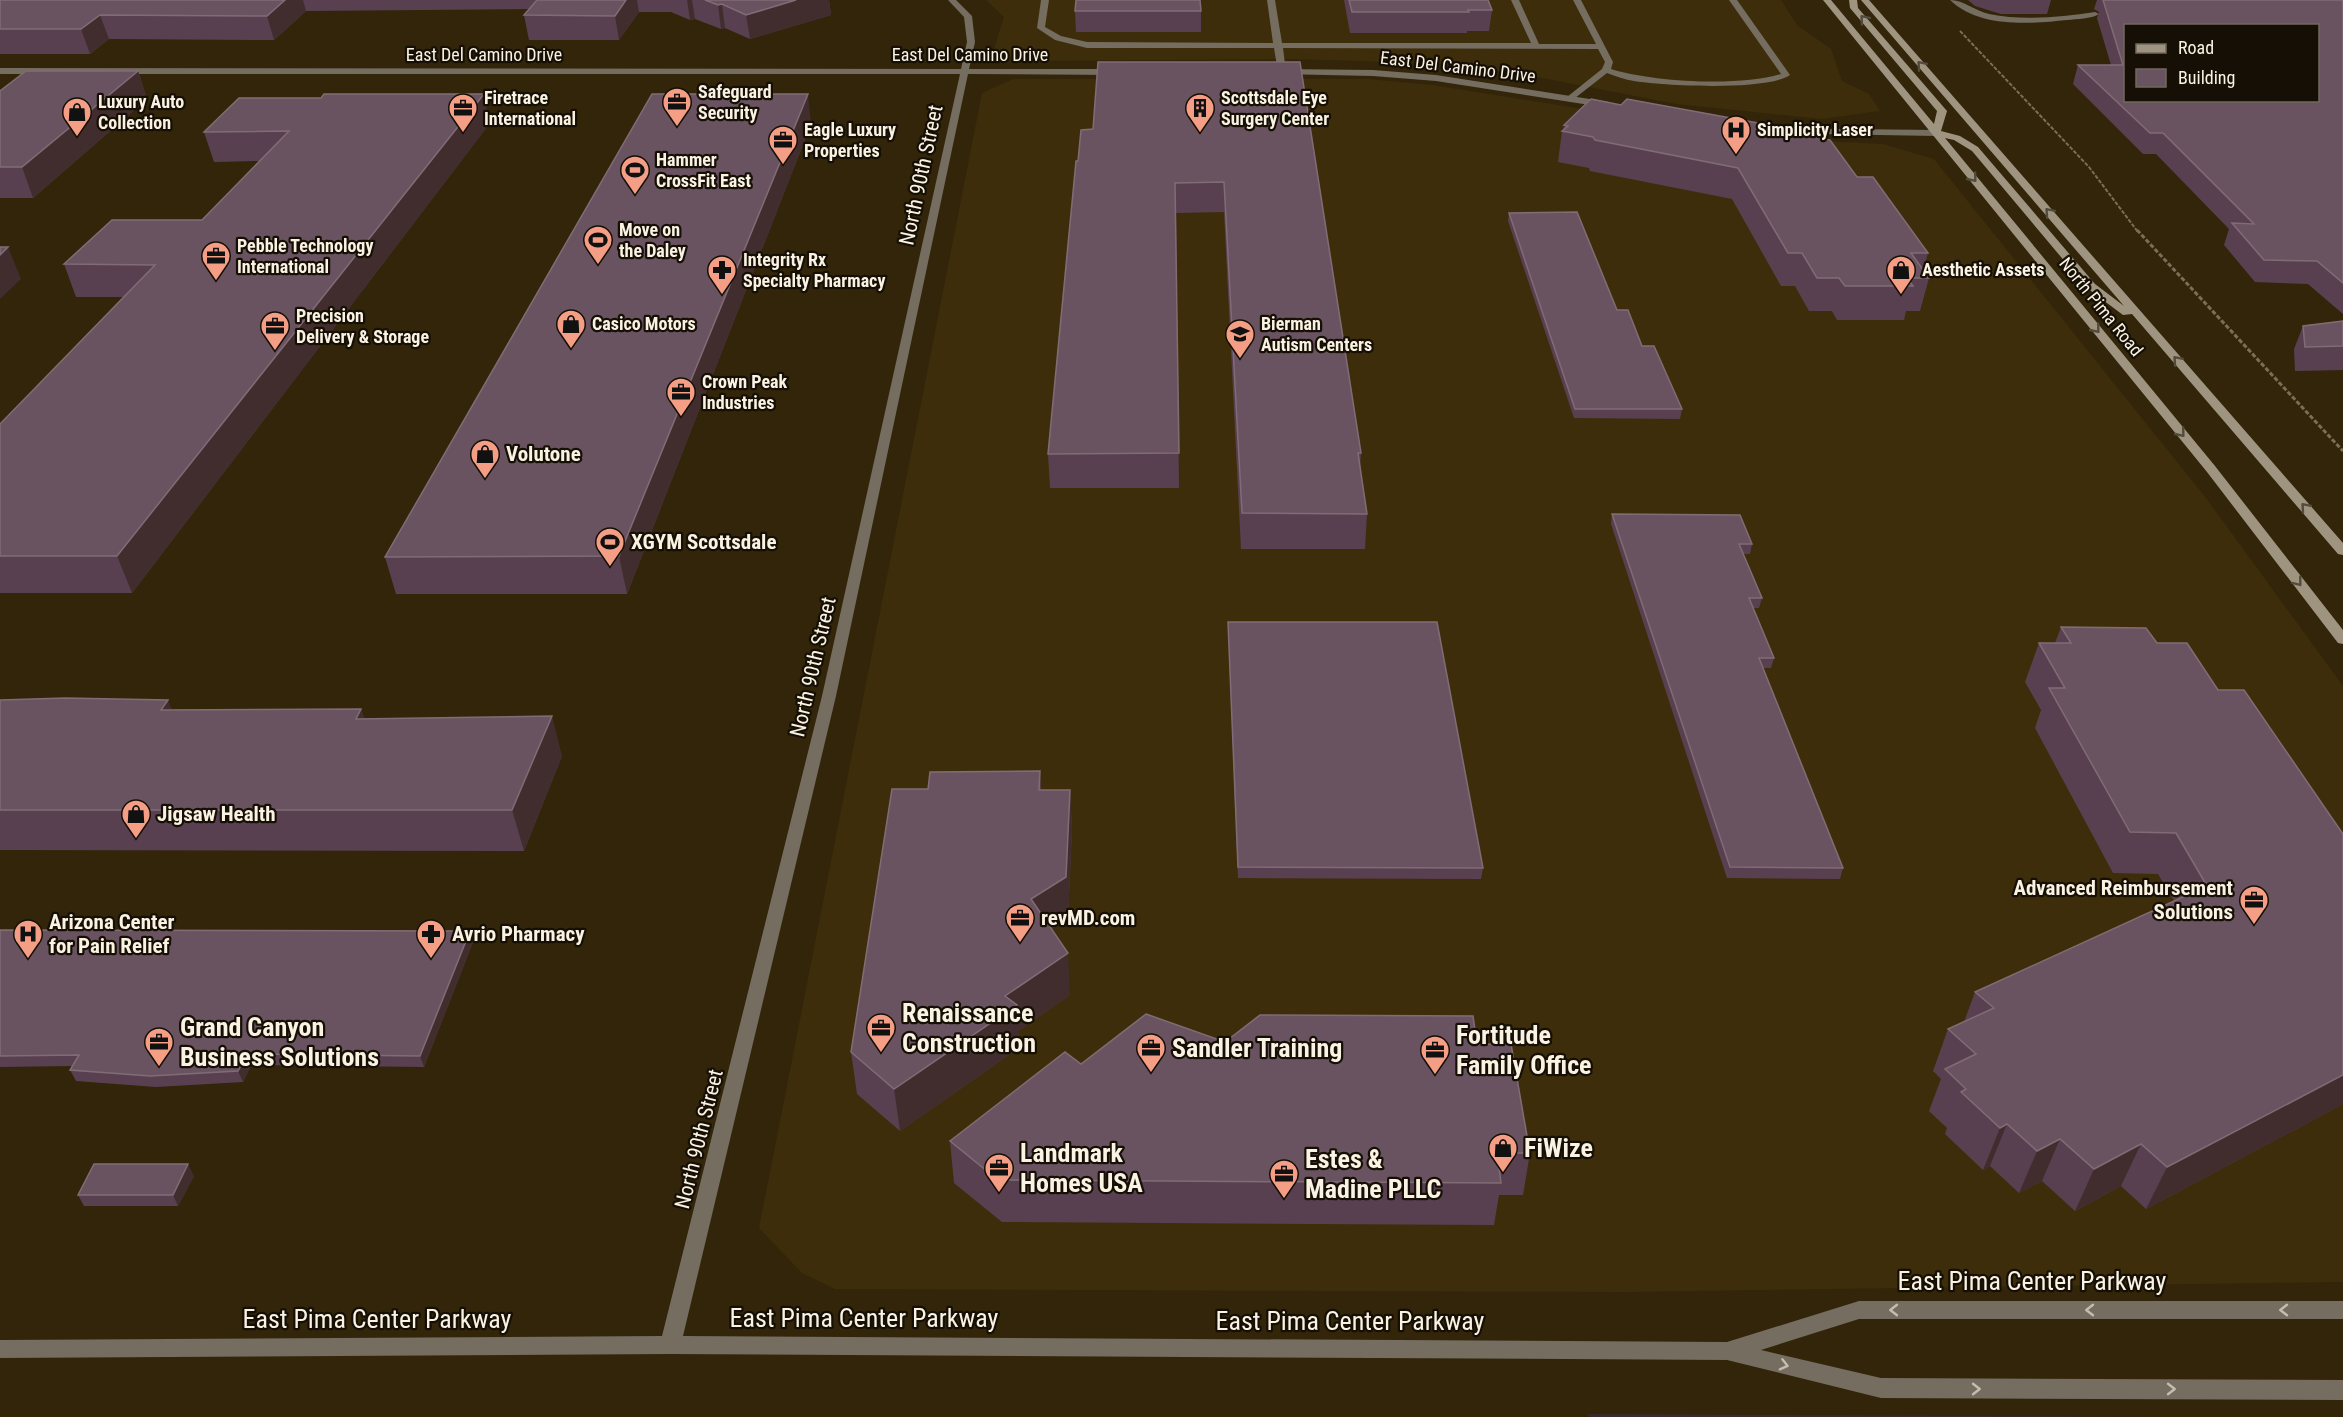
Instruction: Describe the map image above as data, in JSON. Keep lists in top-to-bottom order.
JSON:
{
  "streets": {
    "main road": ["North Pima Road"],
    "street": ["East Del Camino Drive", "North 90th Street", "East Pima Center Parkway"]
  },
  "crossings": [
    ["East Del Camino Drive", "North 90th Street"],
    ["North 90th Street", "East Pima Center Parkway"]
  ],
  "places": {
    "office": [
      "Safeguard Security",
      "Firetrace International",
      "Eagle Luxury Properties",
      "Pebble Technology International",
      "Precision Delivery & Storage",
      "Crown Peak Industries",
      "Advanced Reimbursement Solutions",
      "revMD.com",
      "Renaissance Construction",
      "Grand Canyon Business Solutions",
      "Sandler Training",
      "Fortitude Family Office",
      "Landmark Homes USA",
      "Estes & Madine PLLC"
    ],
    "building": ["Scottsdale Eye Surgery Center"],
    "shop": [
      "Luxury Auto Collection",
      "Aesthetic Assets",
      "Casico Motors",
      "Volutone",
      "Jigsaw Health",
      "FiWize"
    ],
    "hospital": ["Simplicity Laser", "Arizona Center for Pain Relief"],
    "sports": ["Hammer CrossFit East", "Move on the Daley", "XGYM Scottsdale"],
    "pharmacy": ["Integrity Rx Specialty Pharmacy", "Avrio Pharmacy"],
    "school or university": ["Bierman Autism Centers"]
  },
  "legend": ["Road", "Building"]
}
